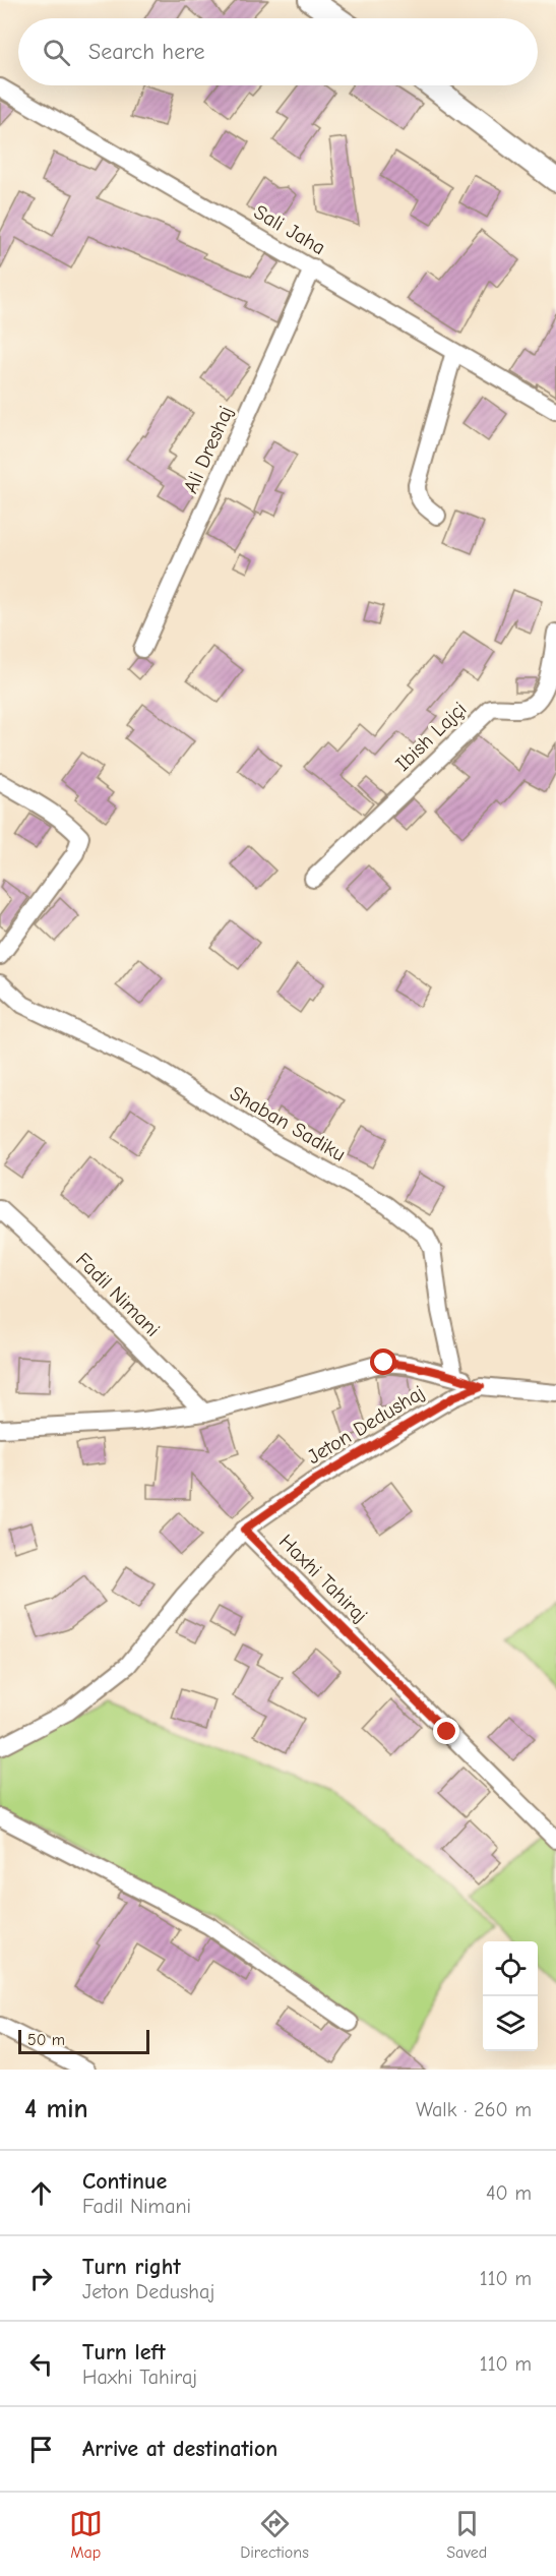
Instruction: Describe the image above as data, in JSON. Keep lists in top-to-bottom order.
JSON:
{
  "streets": {
    "street": [
      "Sali Jaha",
      "Ali Dreshaj",
      "Ibish Lajçi",
      "Shaban Sadiku",
      "Fadil Nimani",
      "Jeton Dedushaj",
      "Haxhi Tahiraj"
    ]
  },
  "crossings": [
    ["Sali Jaha", "Ali Dreshaj"],
    ["Jeton Dedushaj", "Haxhi Tahiraj"]
  ],
  "scale_bar": "50 m",
  "page": {
    "search": "Search here",
    "scale": "50 m",
    "heading": ["4 min", "Walk · 260 m"],
    "list": [
      ["Continue", "Fadil Nimani", "40 m"],
      ["Turn right", "Jeton Dedushaj", "110 m"],
      ["Turn left", "Haxhi Tahiraj", "110 m"],
      "Arrive at destination"
    ],
    "nav": ["Map", "Directions", "Saved"]
  }
}
